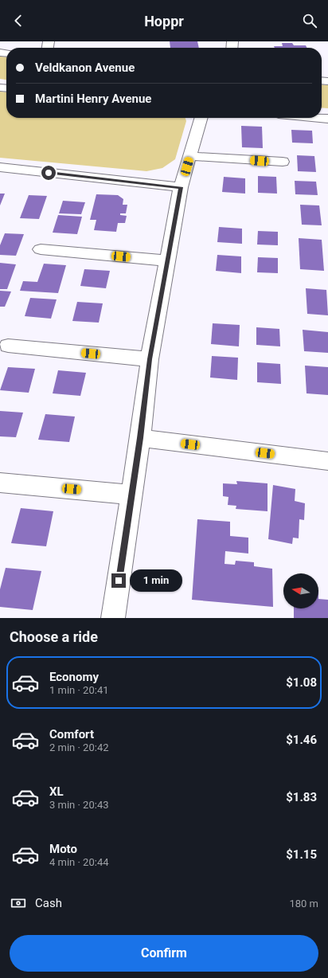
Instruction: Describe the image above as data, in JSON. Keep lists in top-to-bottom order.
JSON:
{
  "north": "left",
  "page": {
    "header": "Hoppr",
    "banner": ["Veldkanon Avenue", "Martini Henry Avenue"],
    "bubble": "1 min",
    "heading": "Choose a ride",
    "list": [
      {
        "name": "Economy",
        "note": "1 min · 20:41",
        "value": "$1.08"
      },
      {
        "name": "Comfort",
        "note": "2 min · 20:42",
        "value": "$1.46"
      },
      {
        "name": "XL",
        "note": "3 min · 20:43",
        "value": "$1.83"
      },
      {
        "name": "Moto",
        "note": "4 min · 20:44",
        "value": "$1.15"
      }
    ],
    "pay": ["Cash", "180 m"],
    "buttons": "Confirm"
  }
}
